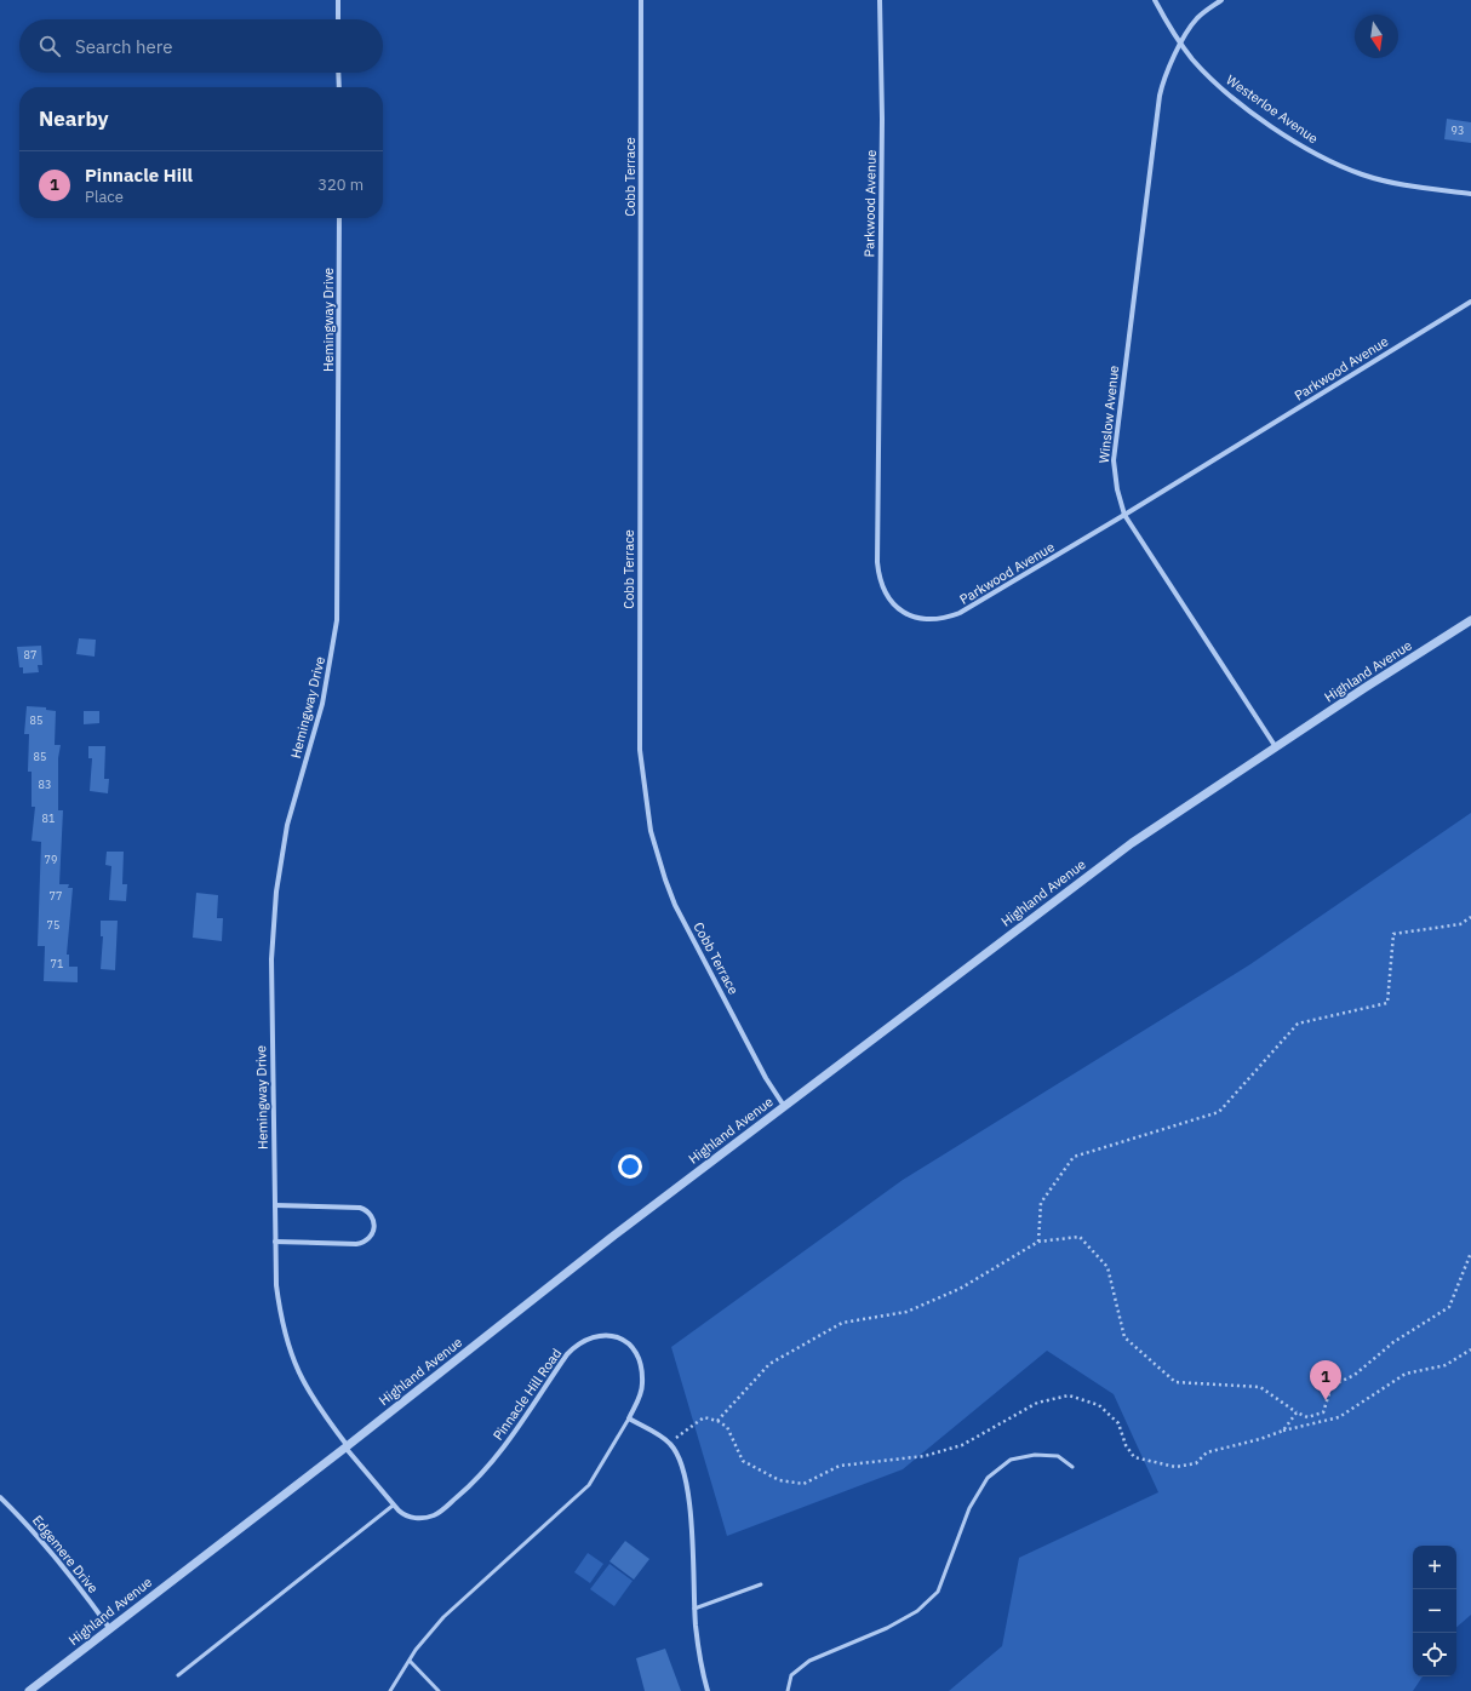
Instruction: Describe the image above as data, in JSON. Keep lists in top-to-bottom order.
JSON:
{
  "streets": {
    "street": [
      "Westerloe Avenue",
      "Cobb Terrace",
      "Parkwood Avenue",
      "Hemingway Drive",
      "Winslow Avenue",
      "Highland Avenue",
      "Pinnacle Hill Road",
      "Edgemere Drive"
    ]
  },
  "crossings": [
    ["Westerloe Avenue", "Winslow Avenue"],
    ["Cobb Terrace", "Highland Avenue"],
    ["Parkwood Avenue", "Winslow Avenue"],
    ["Hemingway Drive", "Highland Avenue"],
    ["Hemingway Drive", "Pinnacle Hill Road"],
    ["Winslow Avenue", "Highland Avenue"],
    ["Highland Avenue", "Pinnacle Hill Road"],
    ["Highland Avenue", "Edgemere Drive"]
  ],
  "house_numbers": [
    "93",
    "87",
    "85",
    "85",
    "83",
    "81",
    "79",
    "77",
    "75",
    "71"
  ],
  "north": "bottom",
  "page": {
    "search": "Search here",
    "heading": "Nearby",
    "list": [
      {
        "mark": "1",
        "name": "Pinnacle Hill",
        "note": "Place",
        "value": "320 m"
      }
    ],
    "pins": "1",
    "map_buttons": ["+", "−"]
  }
}
